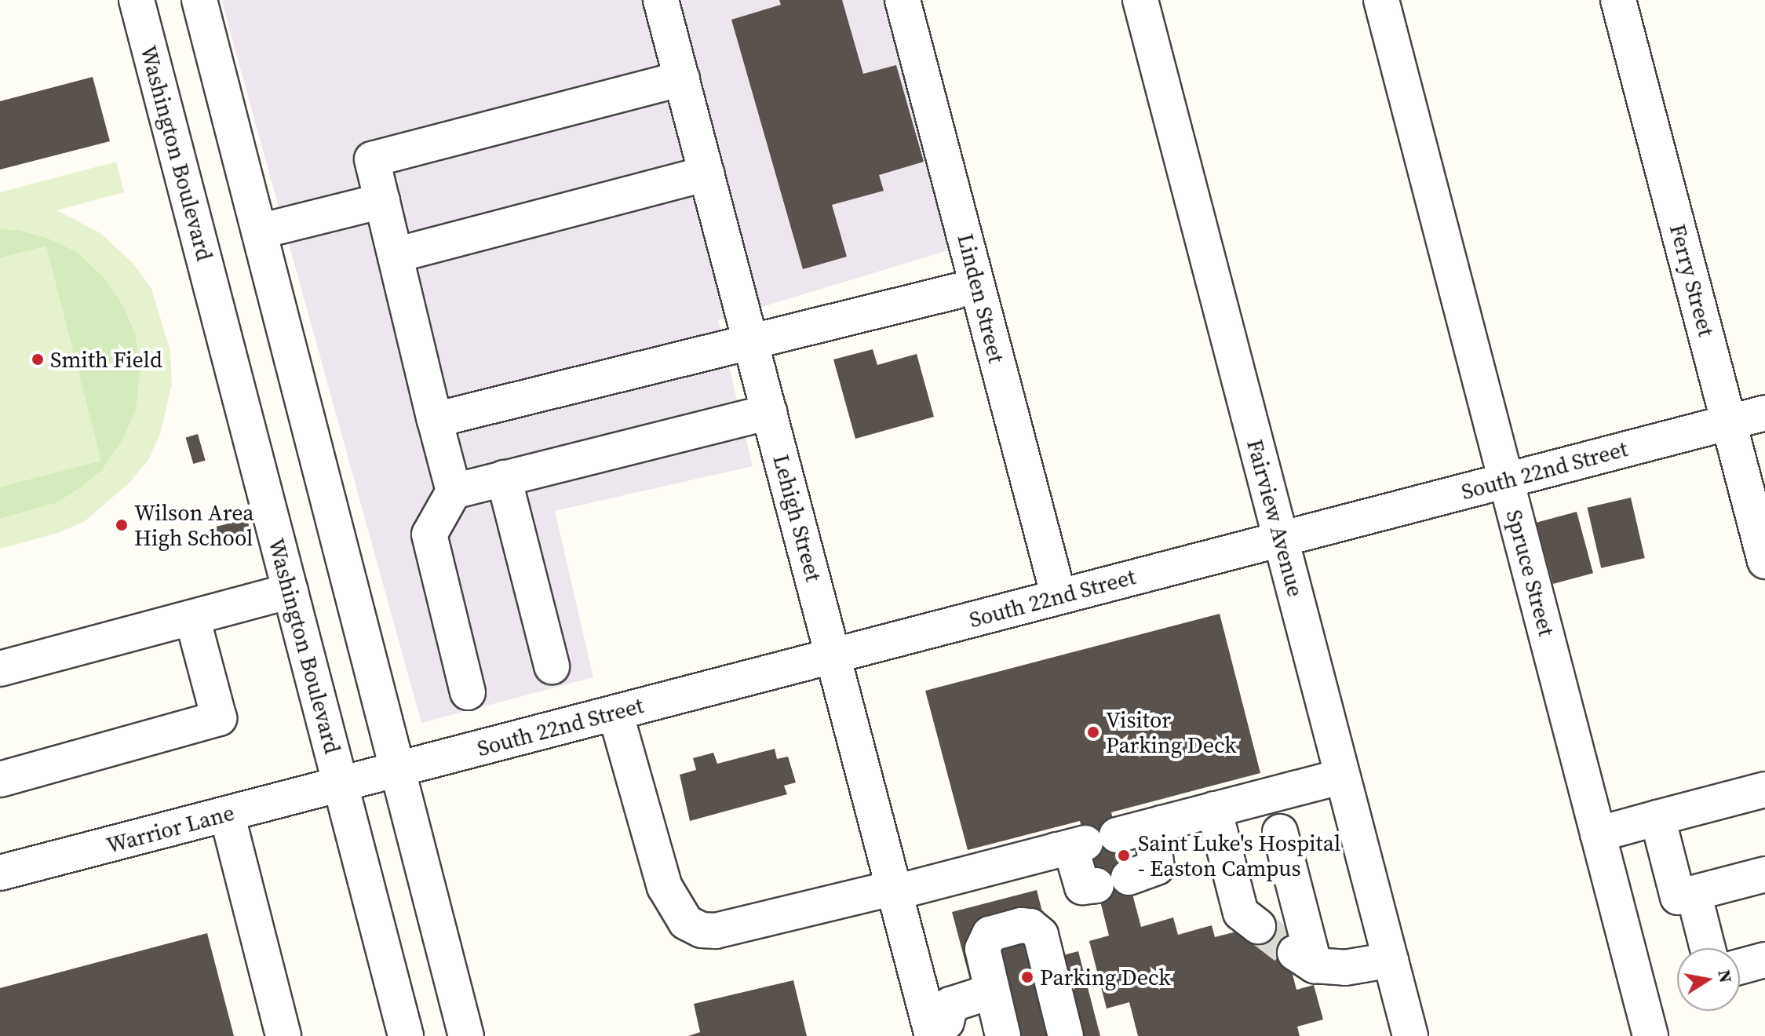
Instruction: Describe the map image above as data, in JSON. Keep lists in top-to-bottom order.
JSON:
{
  "streets": {
    "street": [
      "Washington Boulevard",
      "Ferry Street",
      "Linden Street",
      "South 22nd Street",
      "Lehigh Street",
      "Fairview Avenue",
      "Spruce Street",
      "Warrior Lane"
    ]
  },
  "crossings": [
    ["Washington Boulevard", "South 22nd Street"],
    ["Washington Boulevard", "Warrior Lane"],
    ["Ferry Street", "South 22nd Street"],
    ["Linden Street", "South 22nd Street"],
    ["South 22nd Street", "Lehigh Street"],
    ["South 22nd Street", "Fairview Avenue"],
    ["South 22nd Street", "Spruce Street"],
    ["South 22nd Street", "Warrior Lane"]
  ],
  "places": [
    "Smith Field",
    "Wilson Area High School",
    "Visitor Parking Deck",
    "Saint Luke's Hospital - Easton Campus",
    "Parking Deck"
  ],
  "north": "right"
}
